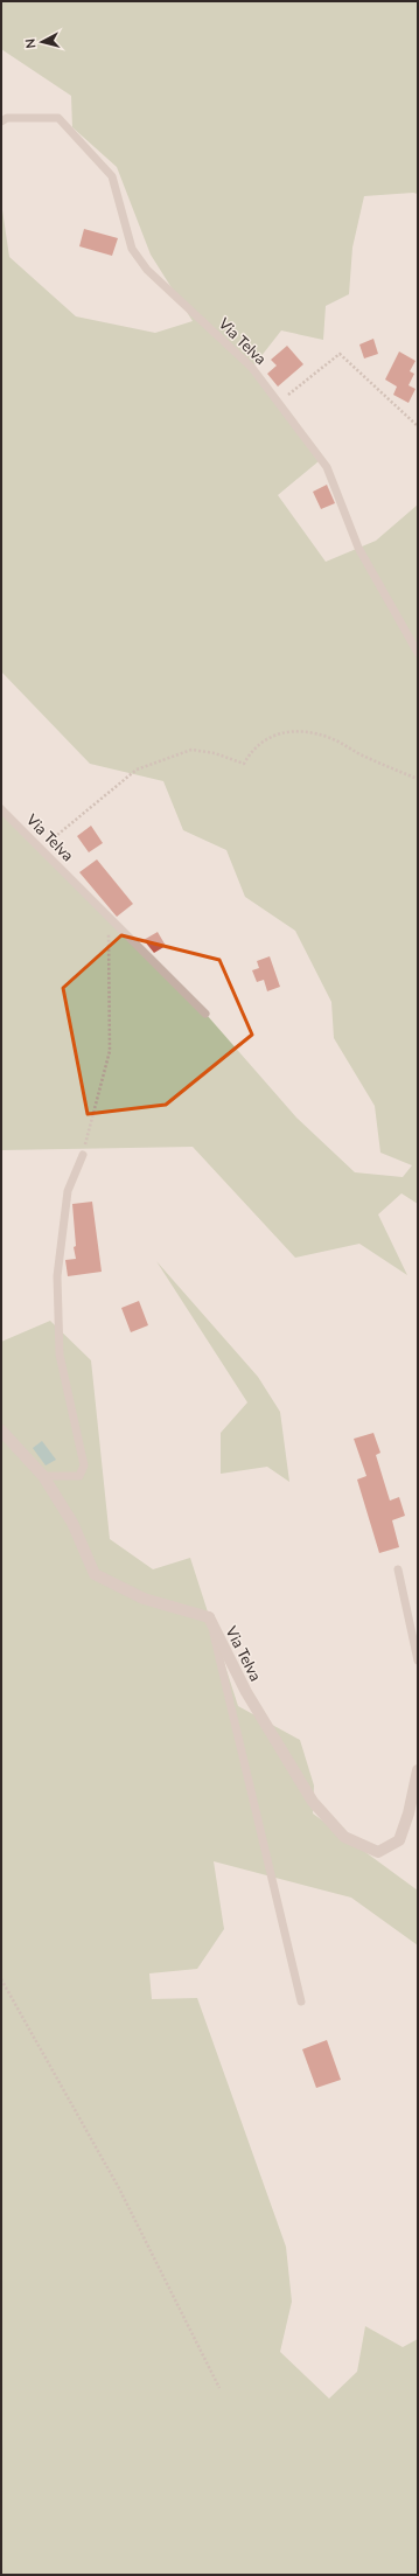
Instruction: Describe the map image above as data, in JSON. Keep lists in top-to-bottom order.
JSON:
{
  "streets": {
    "street": ["Via Telva"]
  },
  "north": "left"
}
